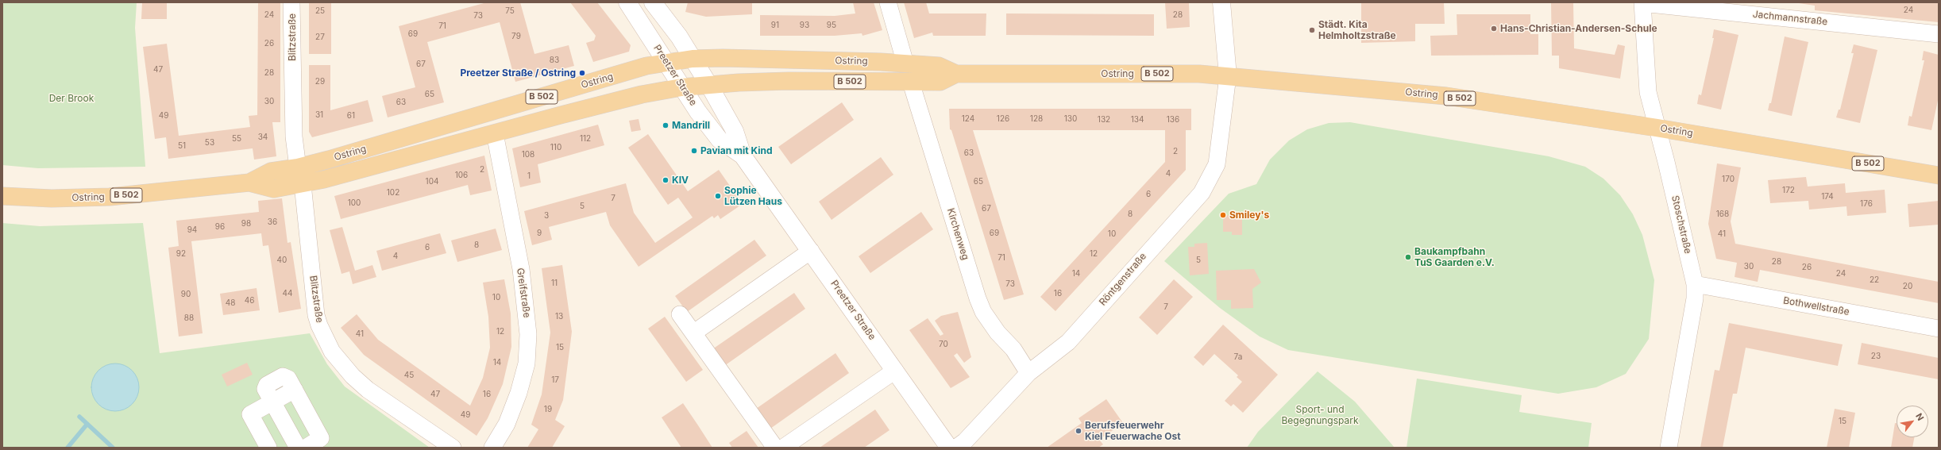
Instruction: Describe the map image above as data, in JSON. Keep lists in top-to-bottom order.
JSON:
{
  "streets": {
    "main road": ["Ostring", "B 502"],
    "street": [
      "Jachmannstraße",
      "Blitzstraße",
      "Preetzer Straße",
      "Stoschstraße",
      "Kirchenweg",
      "Röntgenstraße",
      "Greifstraße",
      "Bothwellstraße"
    ]
  },
  "crossings": [
    ["Jachmannstraße", "Stoschstraße"],
    ["Blitzstraße", "Ostring"],
    ["Ostring", "Preetzer Straße"],
    ["Ostring", "Stoschstraße"],
    ["Ostring", "Kirchenweg"],
    ["Ostring", "Röntgenstraße"],
    ["Ostring", "Greifstraße"],
    ["Stoschstraße", "Bothwellstraße"],
    ["Kirchenweg", "Röntgenstraße"]
  ],
  "parks": ["Der Brook", "Sport- und Begegnungspark"],
  "places": [
    "Hans-Christian-Andersen-Schule",
    "Städt. Kita Helmholtzstraße",
    "Preetzer Straße / Ostring",
    "Mandrill",
    "Pavian mit Kind",
    "KIV",
    "Sophie Lützen Haus",
    "Smiley's",
    "Baukampfbahn TuS Gaarden e.V.",
    "Berufsfeuerwehr Kiel Feuerwache Ost"
  ],
  "house_numbers": [
    "24",
    "25",
    "75",
    "24",
    "28",
    "73",
    "91",
    "93",
    "95",
    "71",
    "69",
    "79",
    "27",
    "26",
    "83",
    "67",
    "47",
    "28",
    "29",
    "65",
    "30",
    "63",
    "31",
    "49",
    "61",
    "124",
    "126",
    "128",
    "130",
    "132",
    "134",
    "136",
    "34",
    "55",
    "112",
    "53",
    "51",
    "110",
    "2",
    "63",
    "108",
    "2",
    "4",
    "106",
    "1",
    "170",
    "104",
    "65",
    "172",
    "102",
    "6",
    "174",
    "7",
    "100",
    "176",
    "5",
    "67",
    "8",
    "168",
    "3",
    "36",
    "98",
    "96",
    "94",
    "9",
    "69",
    "10",
    "41",
    "8",
    "6",
    "92",
    "12",
    "4",
    "71",
    "40",
    "5",
    "28",
    "30",
    "26",
    "14",
    "24",
    "22",
    "11",
    "73",
    "20",
    "44",
    "16",
    "90",
    "10",
    "46",
    "48",
    "7",
    "13",
    "88",
    "12",
    "41",
    "70",
    "15",
    "23",
    "7a",
    "14",
    "45",
    "17",
    "47",
    "16",
    "19",
    "49",
    "15"
  ],
  "north": "top right"
}
